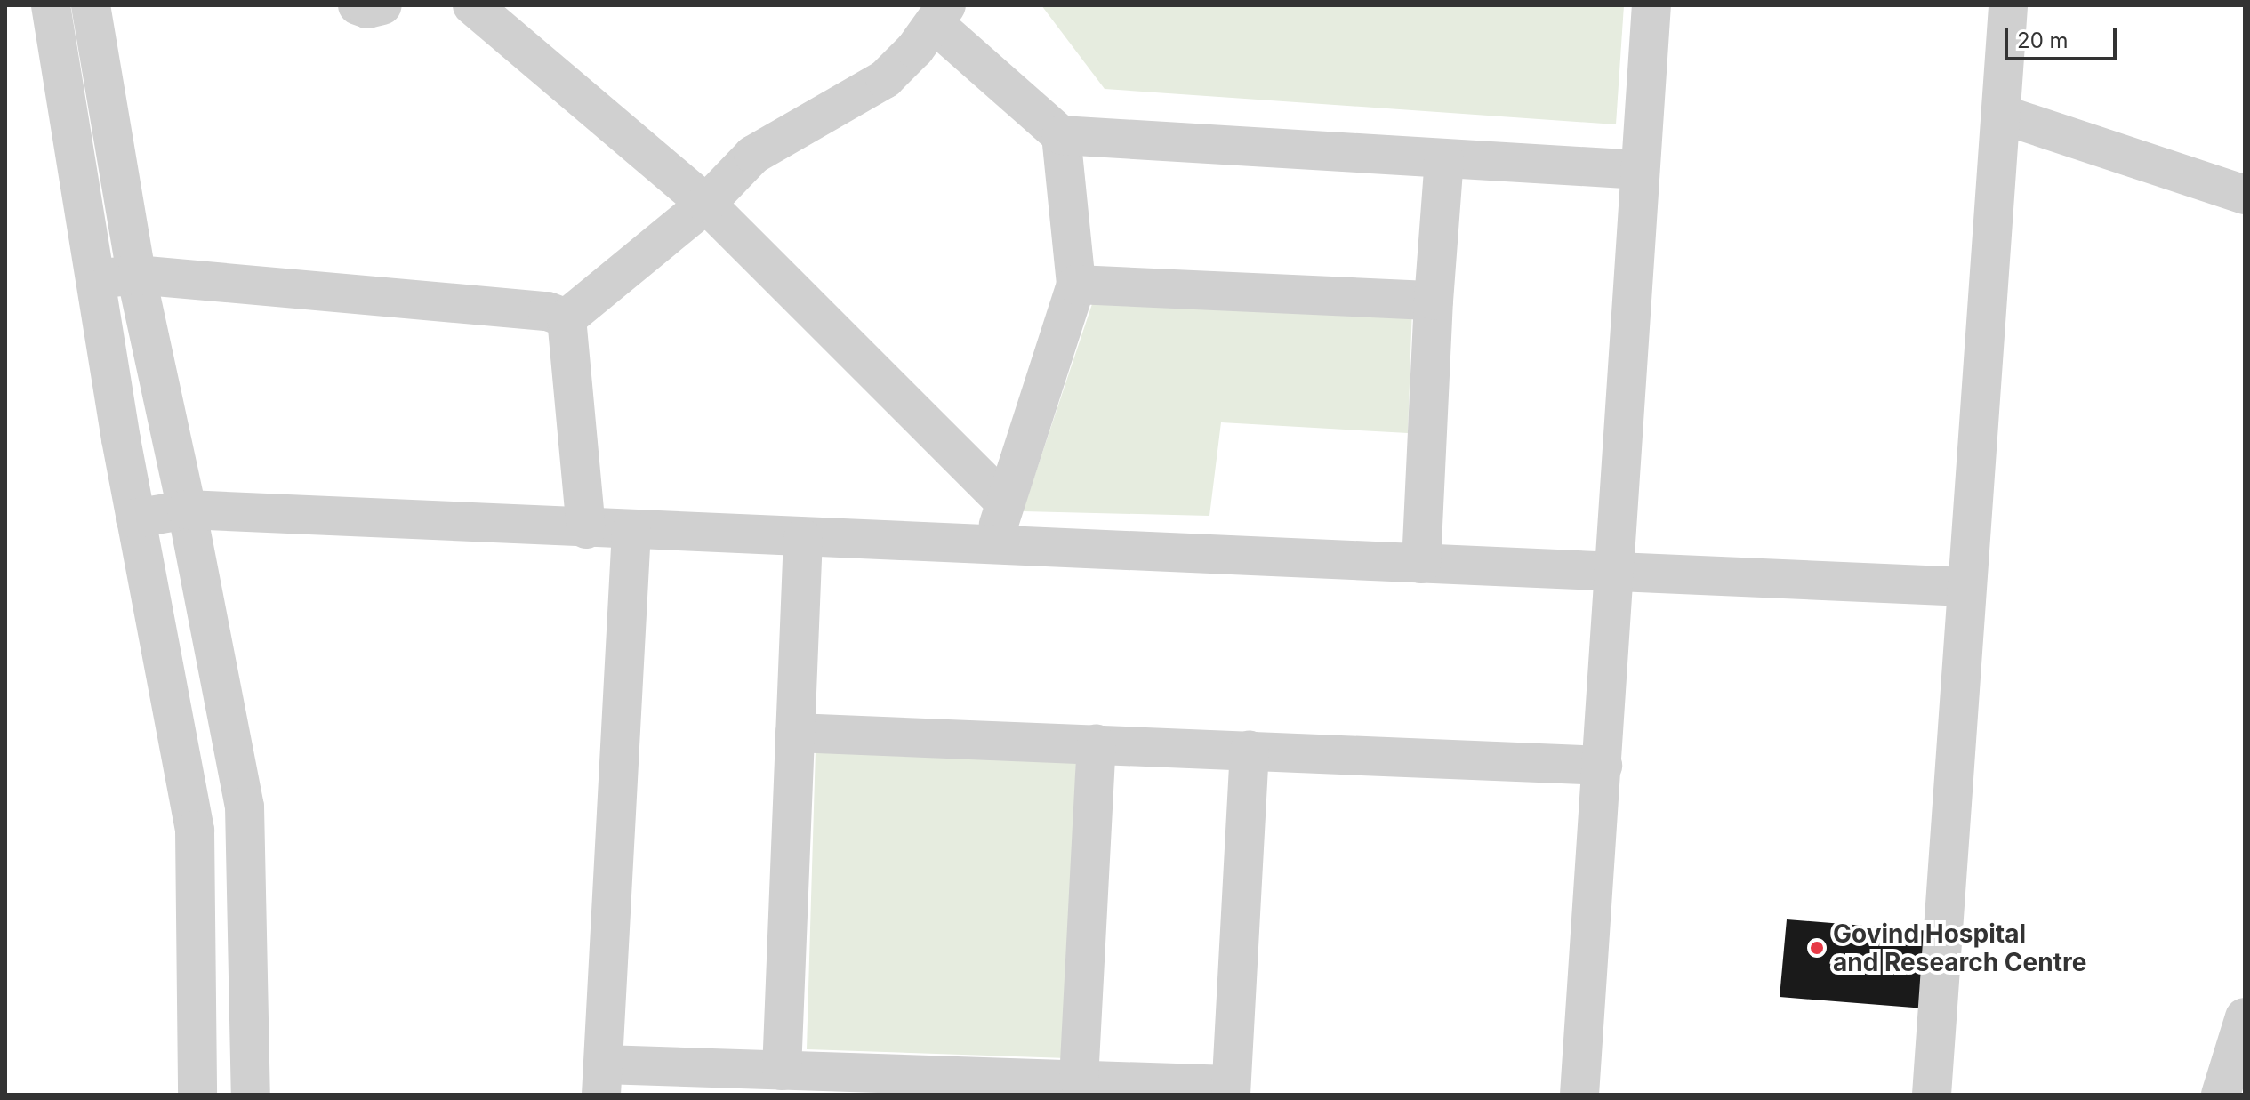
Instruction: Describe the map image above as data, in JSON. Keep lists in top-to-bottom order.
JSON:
{
  "places": ["Govind Hospital and Research Centre"],
  "scale_bar": "20 m"
}
